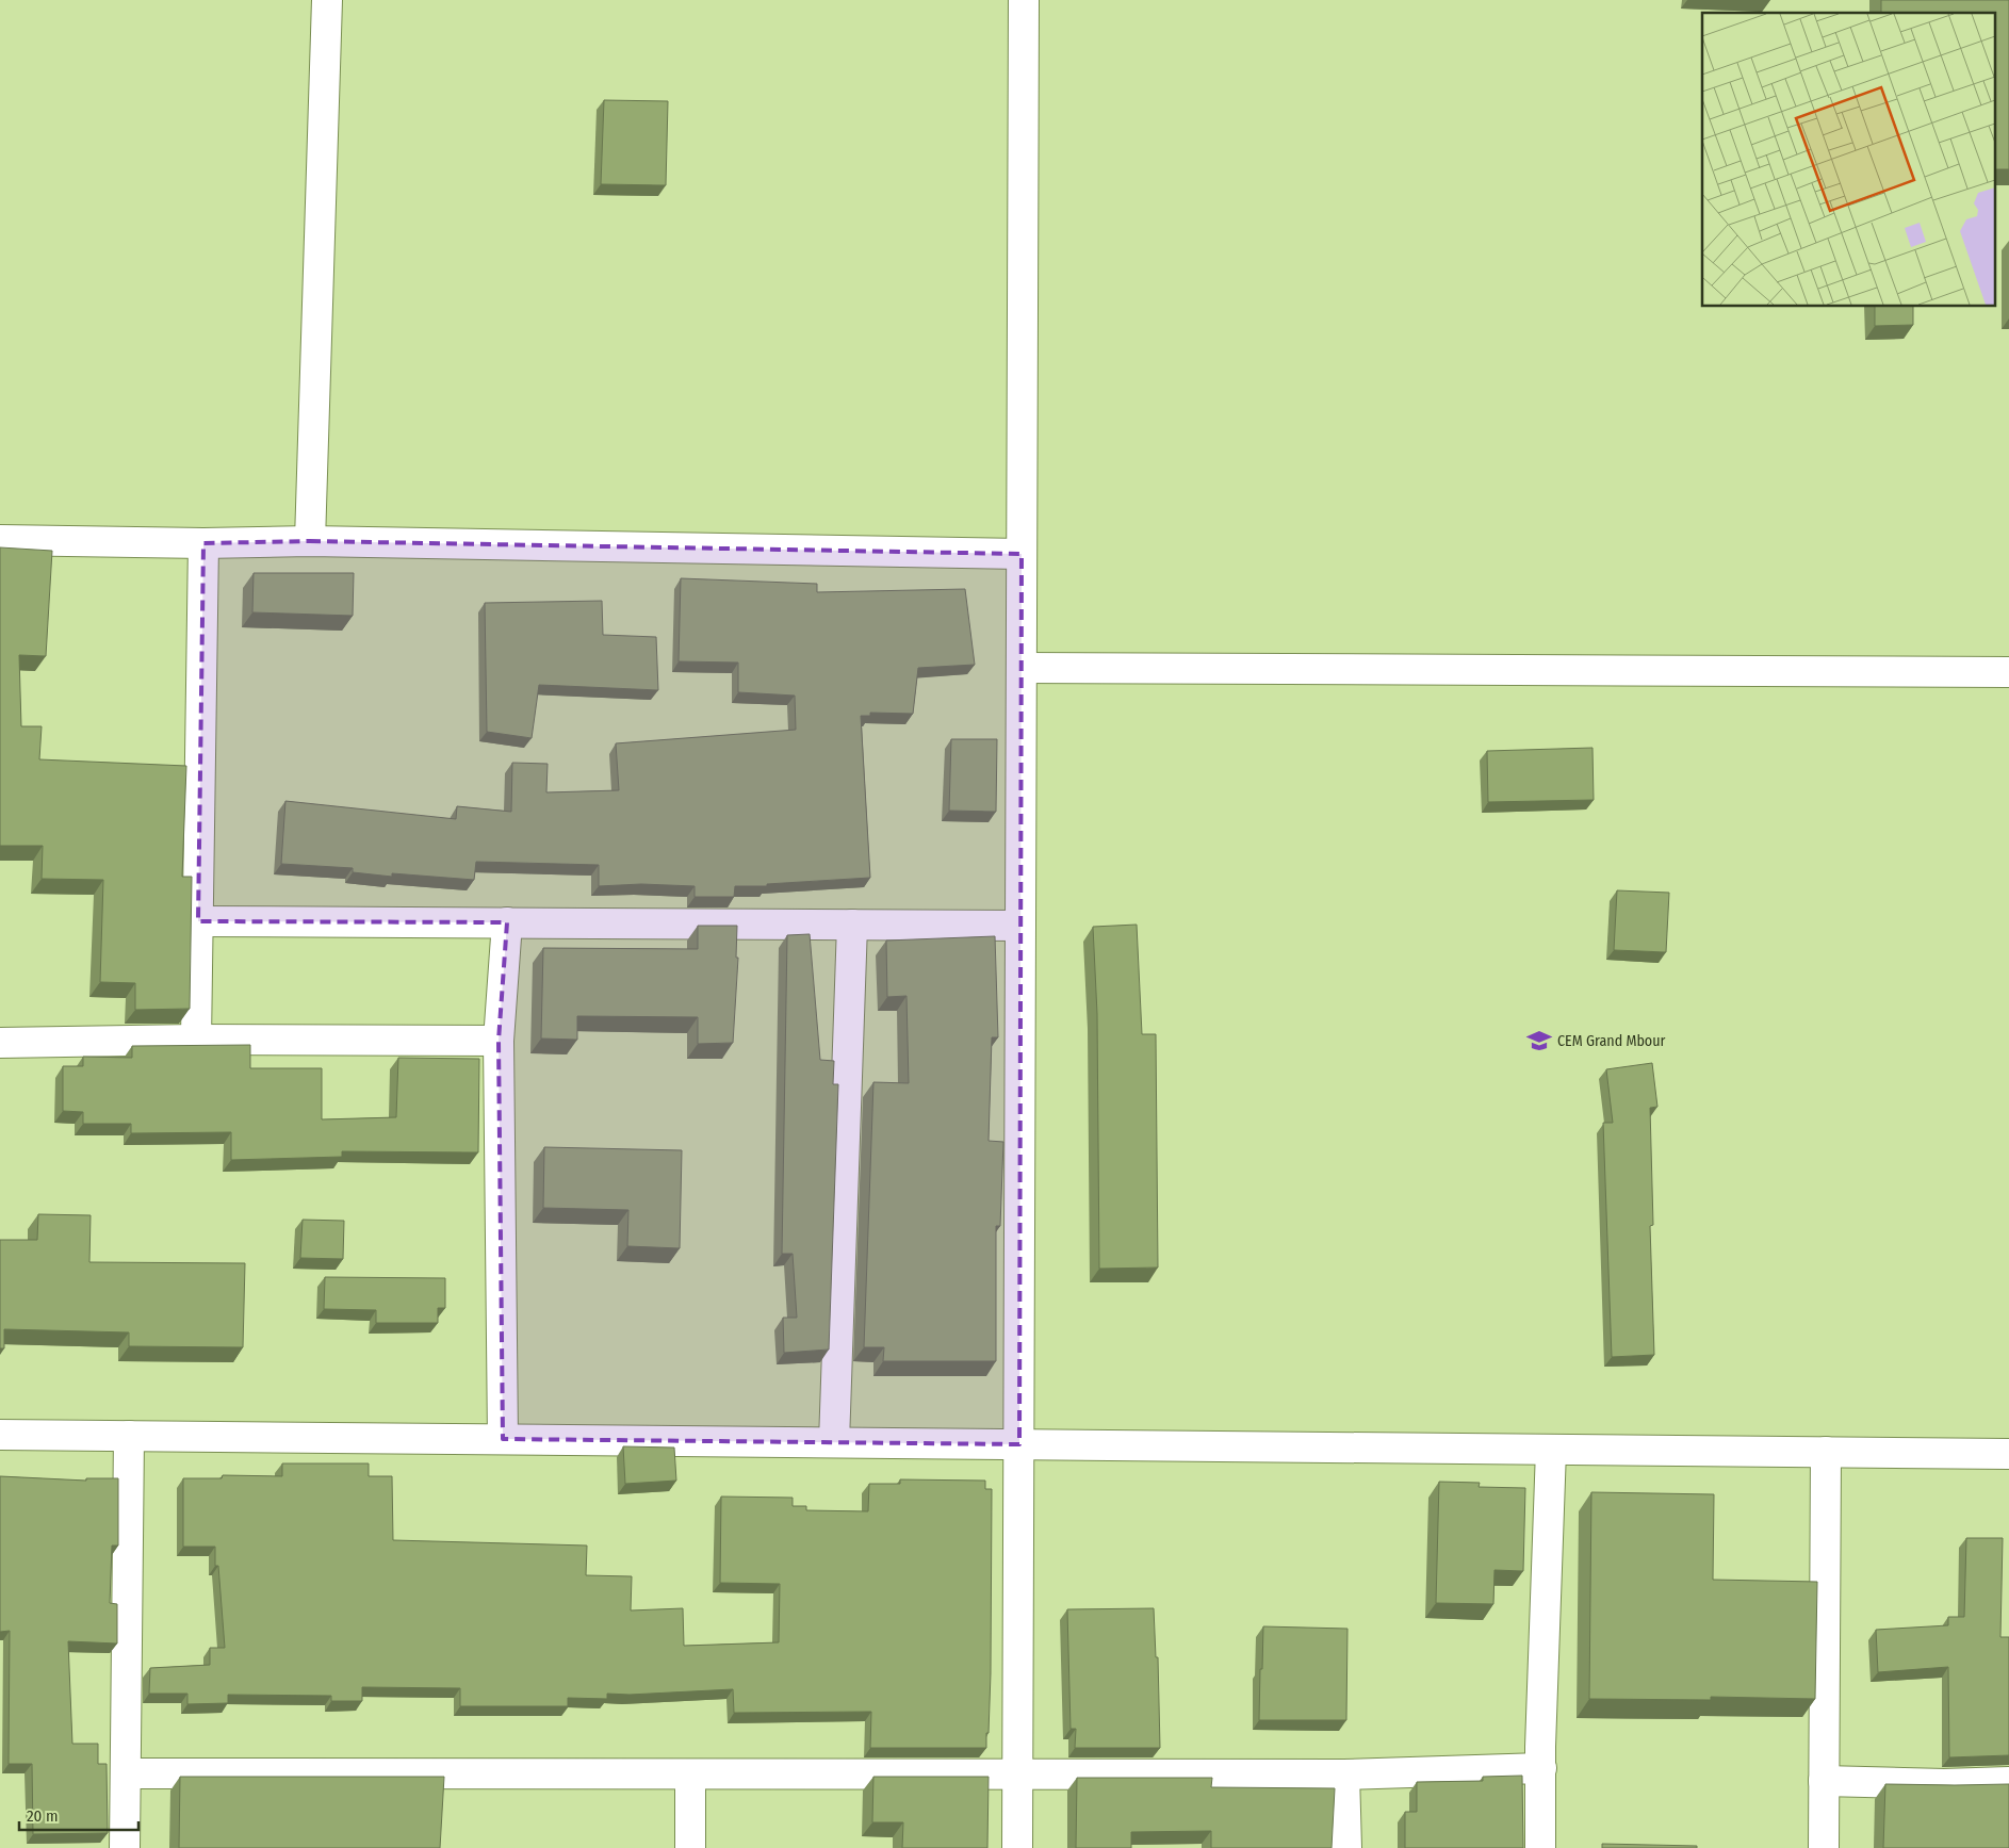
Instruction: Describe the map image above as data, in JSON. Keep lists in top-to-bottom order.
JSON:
{
  "places": {
    "school or university": ["CEM Grand Mbour"]
  },
  "scale_bar": "20 m"
}
